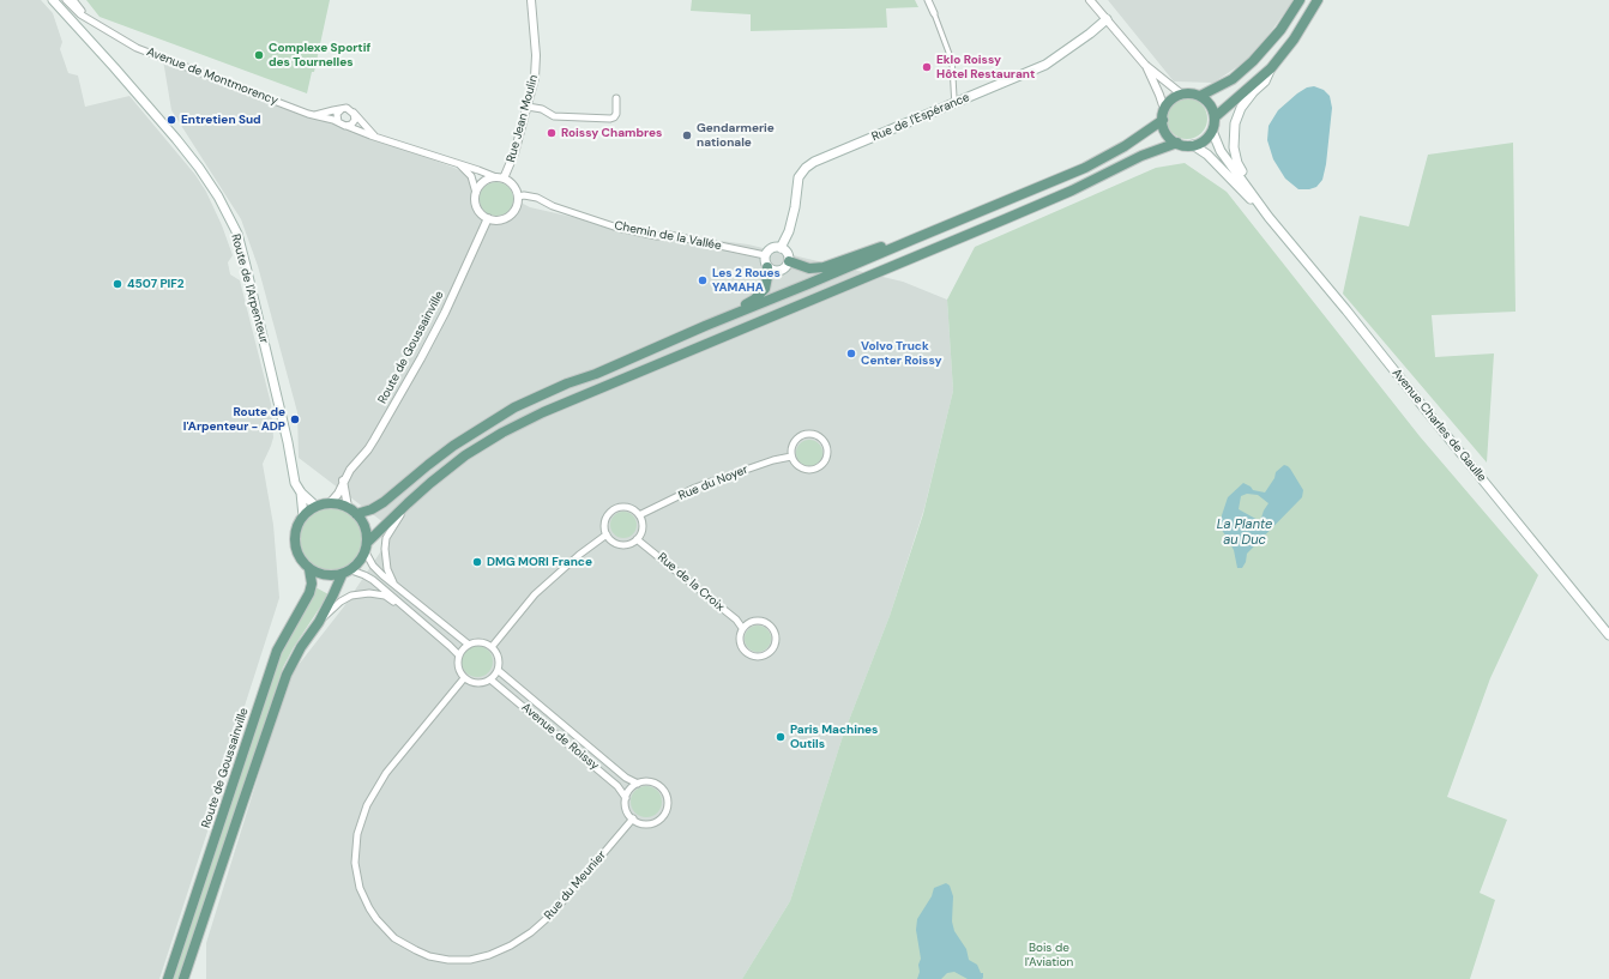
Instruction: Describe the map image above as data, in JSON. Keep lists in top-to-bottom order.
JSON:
{
  "streets": {
    "main road": [
      "Rue de l'Espérance",
      "Route de l'Arpenteur",
      "Route de Goussainville",
      "Avenue Charles de Gaulle"
    ],
    "street": [
      "Avenue de Montmorency",
      "Rue Jean Moulin",
      "Chemin de la Vallée",
      "Rue du Noyer",
      "Rue de la Croix",
      "Avenue de Roissy",
      "Rue du Meunier"
    ]
  },
  "crossings": [
    ["Rue de l'Espérance", "Chemin de la Vallée"],
    ["Rue Jean Moulin", "Chemin de la Vallée"],
    ["Rue Jean Moulin", "Route de Goussainville"],
    ["Chemin de la Vallée", "Route de Goussainville"],
    ["Route de l'Arpenteur", "Route de Goussainville"],
    ["Rue du Noyer", "Rue de la Croix"],
    ["Avenue de Roissy", "Rue du Meunier"]
  ],
  "water": ["La Plante au Duc"],
  "parks": ["Bois de l'Aviation"],
  "places": [
    "Complexe Sportif des Tournelles",
    "Eklo Roissy Hôtel Restaurant",
    "Entretien Sud",
    "Roissy Chambres",
    "Gendarmerie nationale",
    "Les 2 Roues YAMAHA",
    "4507 PIF2",
    "Volvo Truck Center Roissy",
    "Route de l'Arpenteur - ADP",
    "DMG MORI France",
    "Paris Machines Outils"
  ]
}
